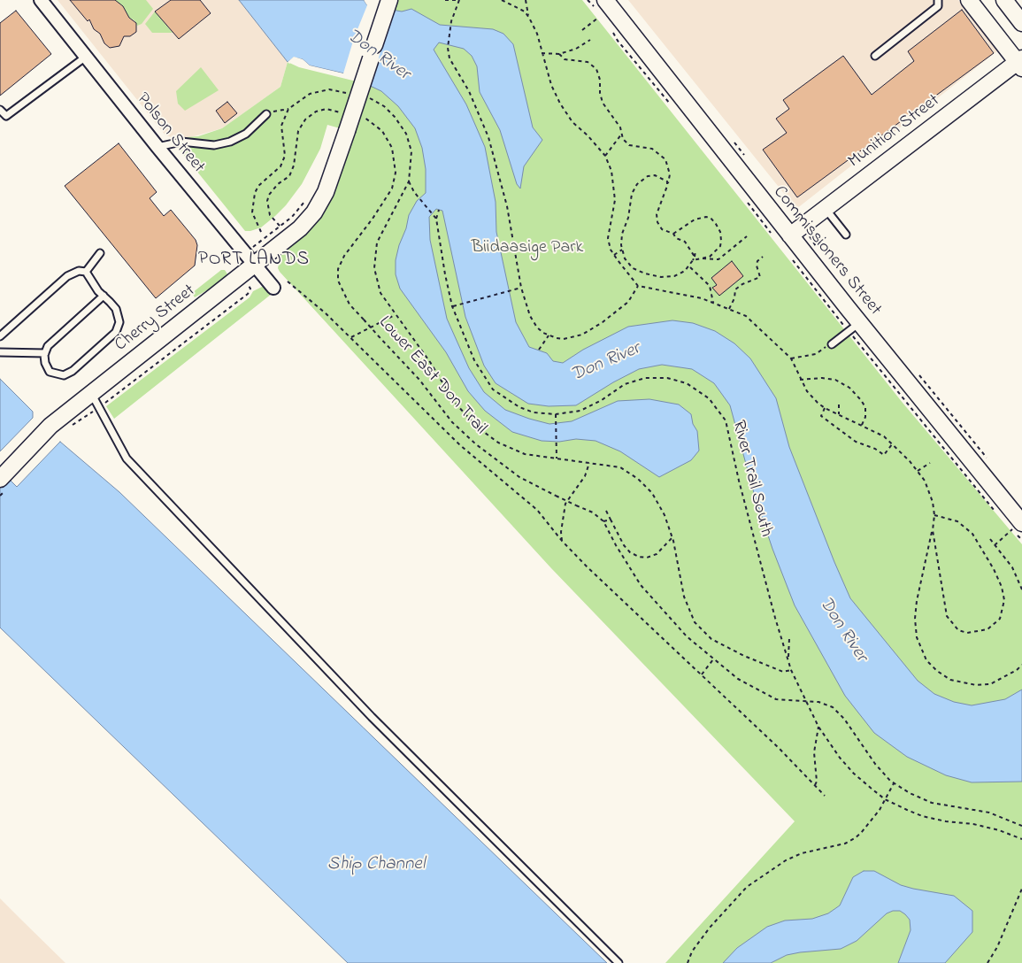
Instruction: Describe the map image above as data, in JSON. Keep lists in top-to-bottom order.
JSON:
{
  "streets": {
    "street": [
      "Munition Street",
      "Polson Street",
      "Commissioners Street",
      "Cherry Street"
    ],
    "path": ["Lower East Don Trail", "River Trail South"]
  },
  "crossings": [
    ["Munition Street", "Commissioners Street"],
    ["Polson Street", "Cherry Street"],
    ["Lower East Don Trail", "River Trail South"]
  ],
  "districts": ["PORT LANDS"],
  "water": ["Don River", "Ship Channel"],
  "parks": ["Biidaasige Park"]
}
